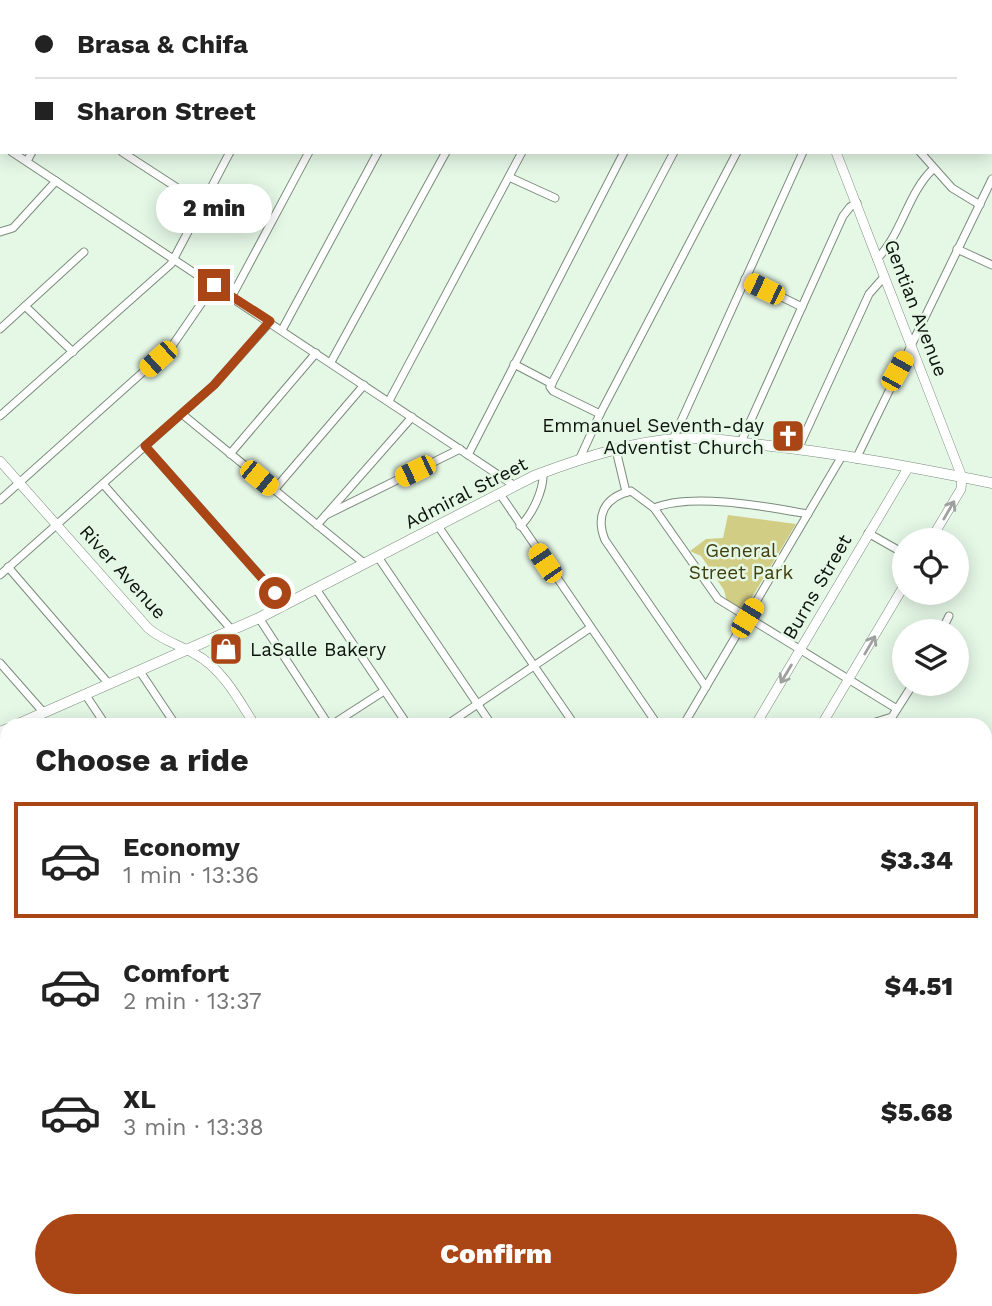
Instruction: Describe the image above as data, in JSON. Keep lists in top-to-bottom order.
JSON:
{
  "streets": {
    "main road": ["Admiral Street"],
    "street": ["Gentian Avenue", "River Avenue", "Burns Street"]
  },
  "crossings": [
    ["Gentian Avenue", "Admiral Street"],
    ["Admiral Street", "River Avenue"],
    ["Admiral Street", "Burns Street"]
  ],
  "parks": ["General Street Park"],
  "places": {
    "church": ["Emmanuel Seventh-day Adventist Church"],
    "shop": ["LaSalle Bakery"]
  },
  "page": {
    "banner": ["Brasa & Chifa", "Sharon Street"],
    "bubble": "2 min",
    "heading": "Choose a ride",
    "list": [
      {
        "name": "Economy",
        "note": "1 min · 13:36",
        "value": "$3.34"
      },
      {
        "name": "Comfort",
        "note": "2 min · 13:37",
        "value": "$4.51"
      },
      {
        "name": "XL",
        "note": "3 min · 13:38",
        "value": "$5.68"
      }
    ],
    "buttons": "Confirm"
  }
}
